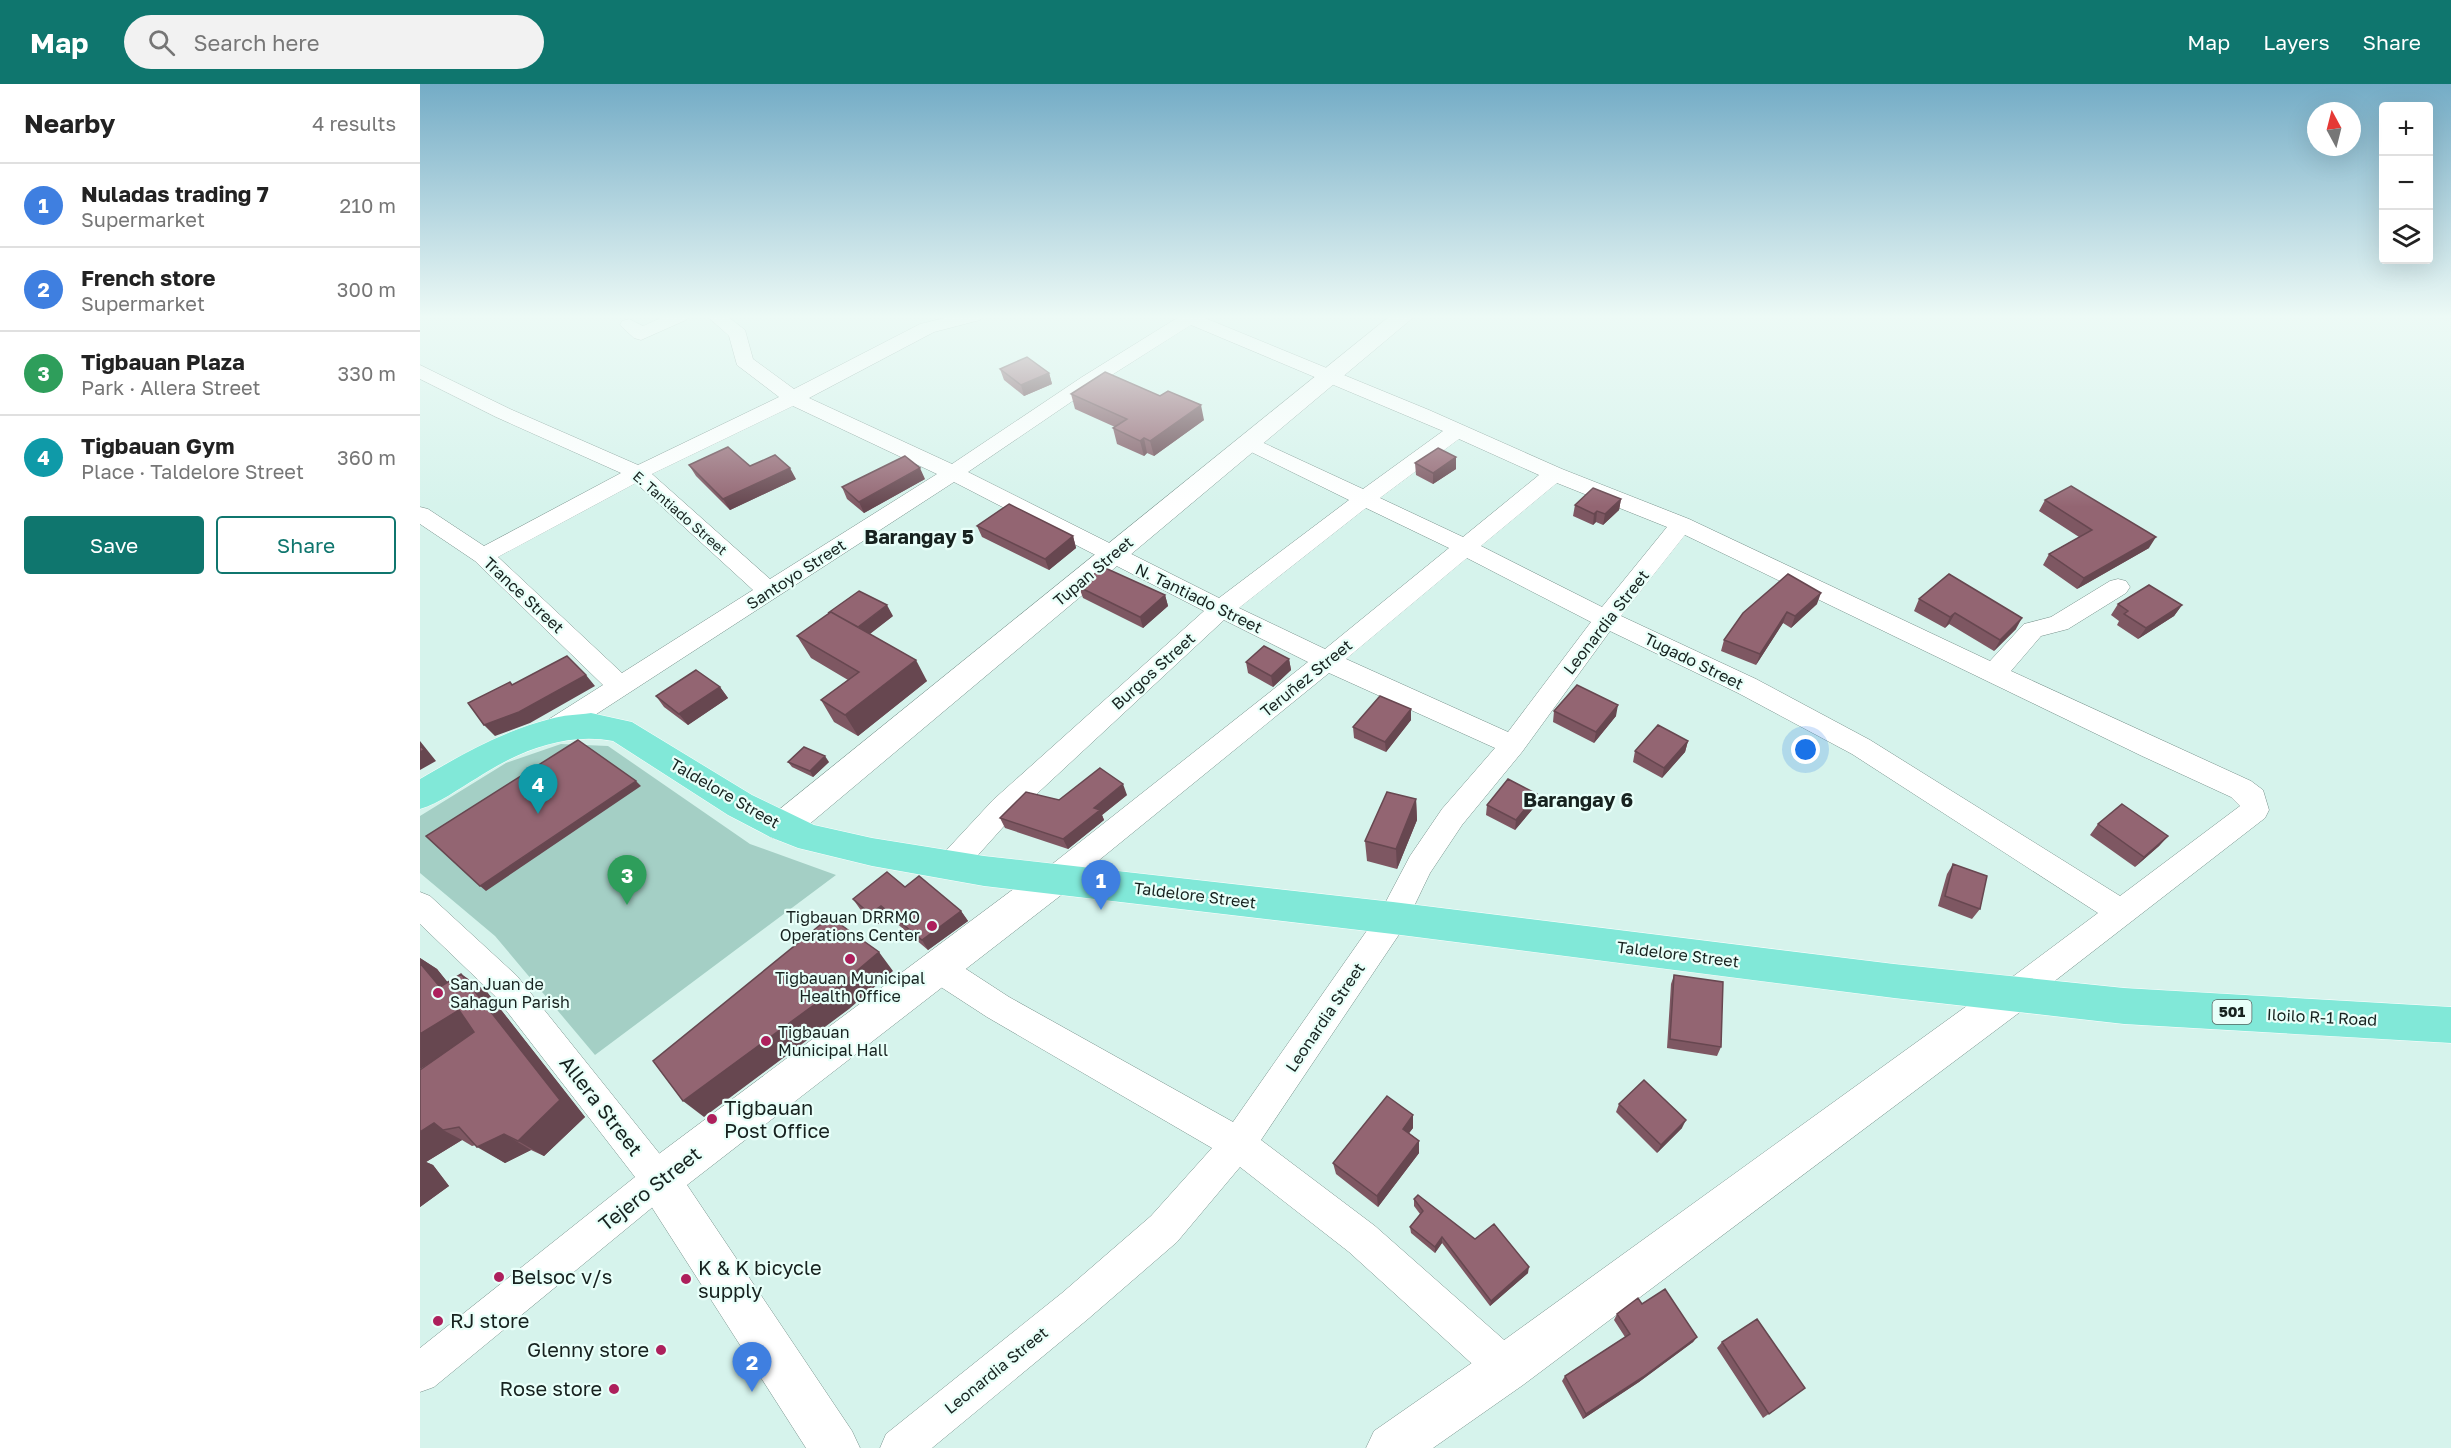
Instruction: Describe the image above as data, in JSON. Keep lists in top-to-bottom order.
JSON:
{
  "streets": {
    "main road": ["Taldelore Street", "501", "Iloilo R-1 Road"],
    "street": [
      "E. Tantiado Street",
      "Tupan Street",
      "Santoyo Street",
      "Trance Street",
      "N. Tantiado Street",
      "Leonardia Street",
      "Tugado Street",
      "Burgos Street",
      "Teruñez Street",
      "Allera Street",
      "Tejero Street"
    ]
  },
  "crossings": [
    ["E. Tantiado Street", "Santoyo Street"],
    ["Tupan Street", "N. Tantiado Street"],
    ["Tupan Street", "Tugado Street"],
    ["Tupan Street", "Taldelore Street"],
    ["Santoyo Street", "Trance Street"],
    ["Santoyo Street", "N. Tantiado Street"],
    ["Santoyo Street", "Taldelore Street"],
    ["N. Tantiado Street", "Leonardia Street"],
    ["N. Tantiado Street", "Burgos Street"],
    ["N. Tantiado Street", "Teruñez Street"],
    ["Leonardia Street", "Tugado Street"],
    ["Leonardia Street", "Taldelore Street"],
    ["Tugado Street", "Burgos Street"],
    ["Tugado Street", "Teruñez Street"],
    ["Burgos Street", "Taldelore Street"],
    ["Teruñez Street", "Taldelore Street"],
    ["Teruñez Street", "Tejero Street"],
    ["Taldelore Street", "Iloilo R-1 Road"],
    ["Taldelore Street", "Tejero Street"],
    ["Allera Street", "Tejero Street"]
  ],
  "districts": ["Barangay 5", "Barangay 6"],
  "places": [
    "Tigbauan DRRMO Operations Center",
    "Tigbauan Municipal Health Office",
    "San Juan de Sahagun Parish",
    "Tigbauan Municipal Hall",
    "Tigbauan Post Office",
    "Belsoc v/s",
    "K & K bicycle supply",
    "RJ store",
    "Glenny store",
    "Rose store"
  ],
  "north": "top",
  "page": {
    "header": "Map",
    "search": "Search here",
    "nav": ["Map", "Layers", "Share"],
    "heading": ["Nearby", "4 results"],
    "map_buttons": ["+", "−"],
    "list": [
      {
        "mark": "1",
        "name": "Nuladas trading 7",
        "note": "Supermarket",
        "value": "210 m"
      },
      {
        "mark": "2",
        "name": "French store",
        "note": "Supermarket",
        "value": "300 m"
      },
      {
        "mark": "3",
        "name": "Tigbauan Plaza",
        "note": "Park · Allera Street",
        "value": "330 m"
      },
      {
        "mark": "4",
        "name": "Tigbauan Gym",
        "note": "Place · Taldelore Street",
        "value": "360 m"
      }
    ],
    "buttons": ["Save", "Share"],
    "pins": [
      "4",
      "3",
      "1",
      "2"
    ]
  }
}
